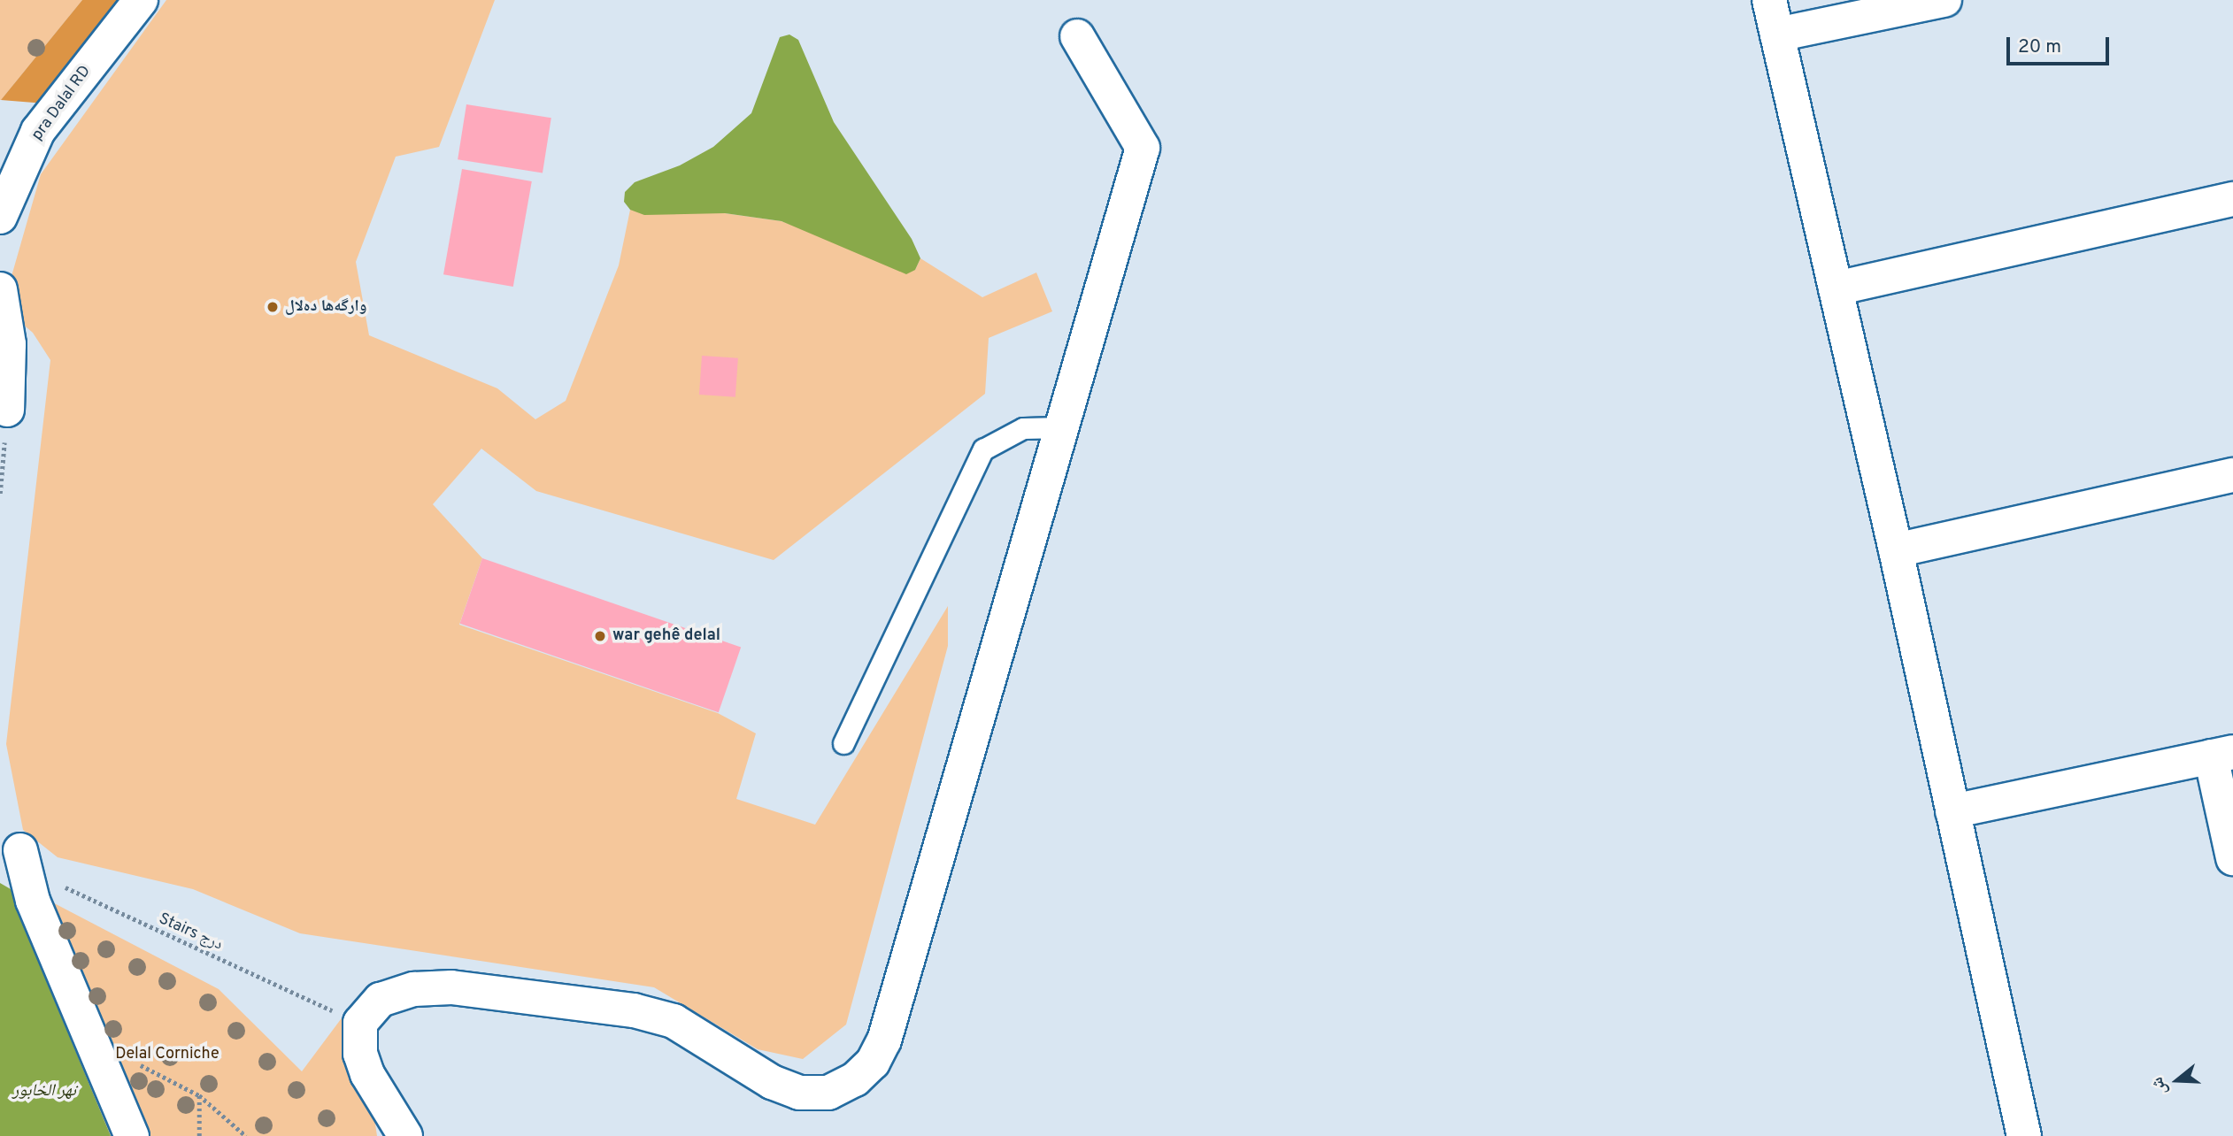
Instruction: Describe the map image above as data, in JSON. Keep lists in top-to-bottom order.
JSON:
{
  "streets": {
    "street": ["pra Dalal RD"],
    "path": ["Stairs درج"]
  },
  "water": ["نهر الخابور"],
  "parks": ["Delal Corniche"],
  "places": ["وارگەها دەلال", "war gehê delal"],
  "scale_bar": "20 m",
  "north": "left"
}
